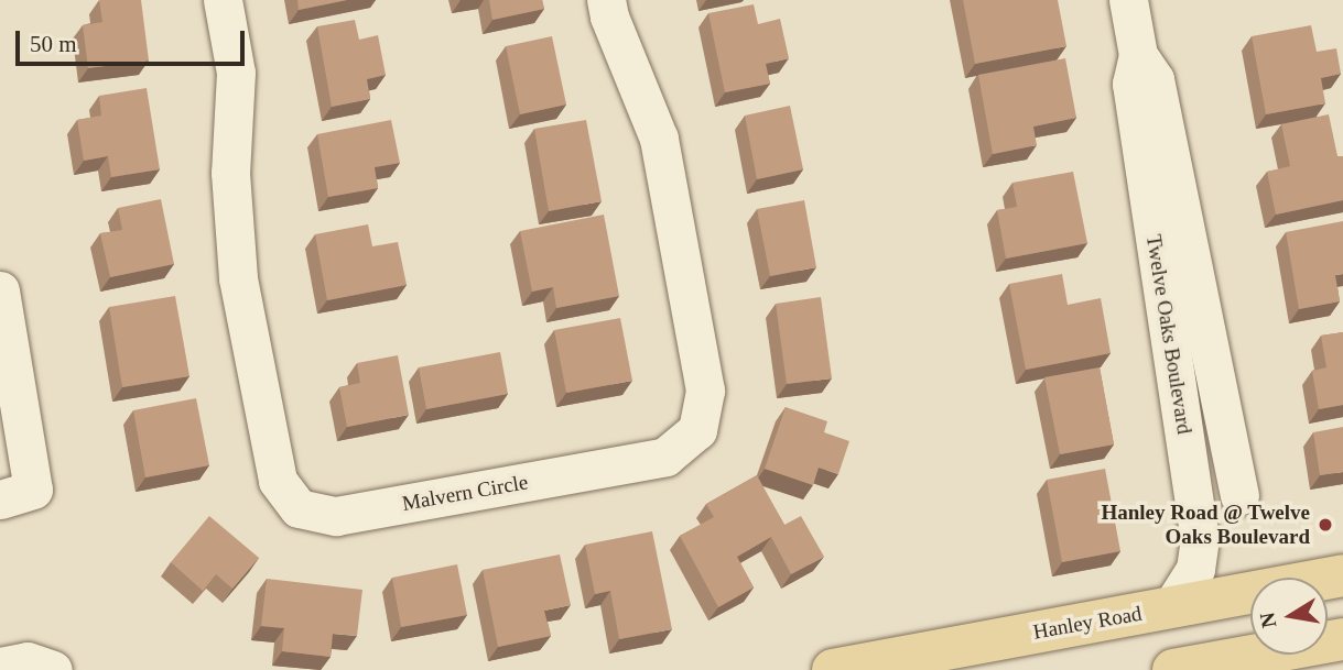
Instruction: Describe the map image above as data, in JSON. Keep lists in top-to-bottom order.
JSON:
{
  "streets": {
    "main road": ["Hanley Road"],
    "street": ["Twelve Oaks Boulevard", "Malvern Circle"]
  },
  "crossings": [
    ["Twelve Oaks Boulevard", "Hanley Road"]
  ],
  "places": ["Hanley Road @ Twelve Oaks Boulevard"],
  "scale_bar": "50 m",
  "north": "left"
}
